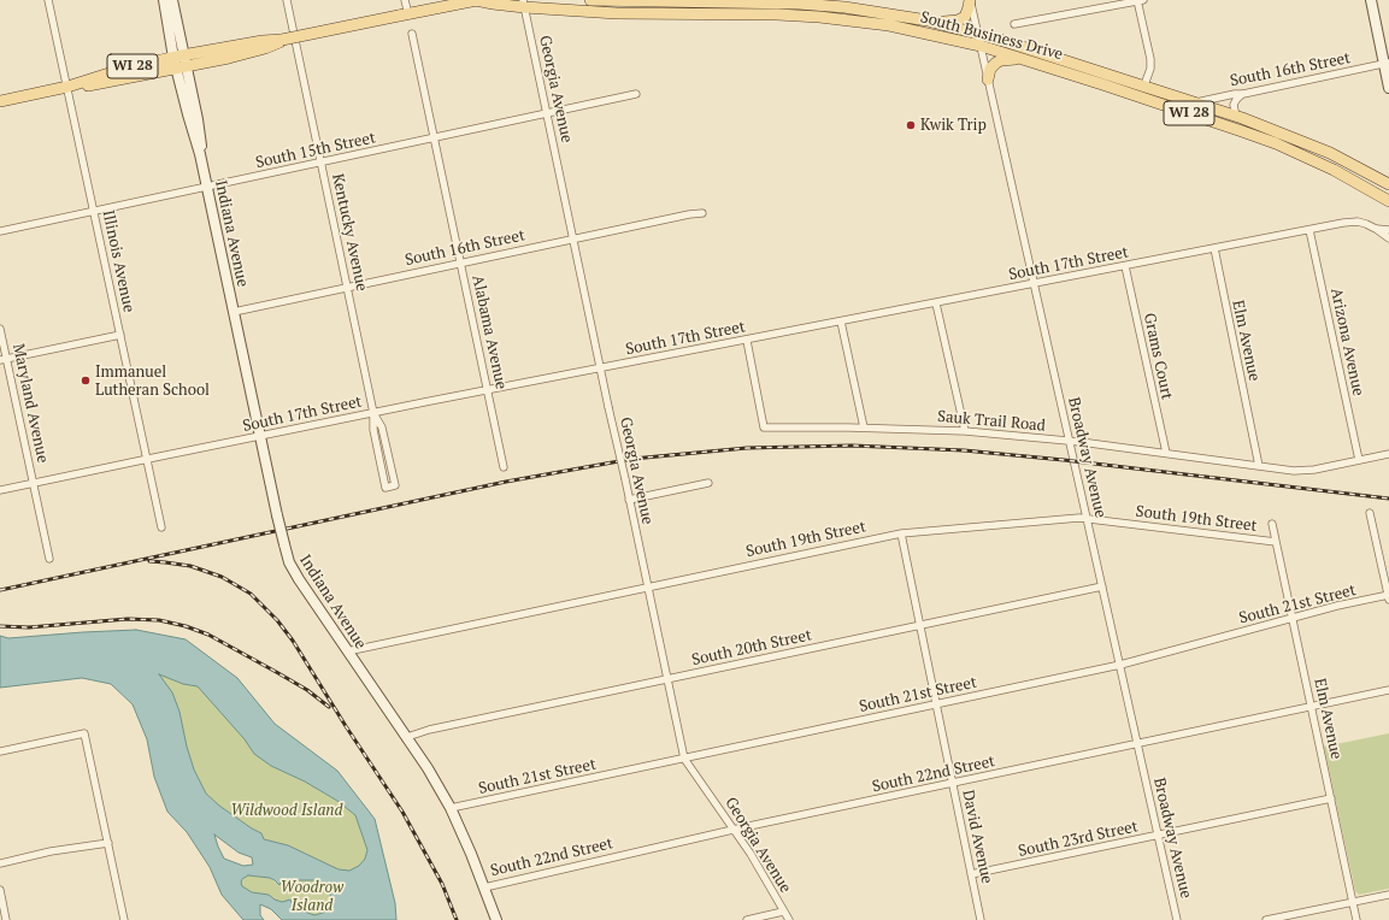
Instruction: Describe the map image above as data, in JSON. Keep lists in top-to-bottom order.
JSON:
{
  "streets": {
    "main road": ["South Business Drive", "WI 28", "Indiana Avenue"],
    "street": [
      "South 16th Street",
      "Georgia Avenue",
      "South 15th Street",
      "Kentucky Avenue",
      "Illinois Avenue",
      "South 17th Street",
      "Alabama Avenue",
      "Elm Avenue",
      "Arizona Avenue",
      "Grams Court",
      "Maryland Avenue",
      "Sauk Trail Road",
      "Broadway Avenue",
      "South 19th Street",
      "South 21st Street",
      "South 20th Street",
      "South 22nd Street",
      "David Avenue",
      "South 23rd Street"
    ]
  },
  "crossings": [
    ["South Business Drive", "WI 28"],
    ["South Business Drive", "South 16th Street"],
    ["South Business Drive", "Georgia Avenue"],
    ["South Business Drive", "Broadway Avenue"],
    ["WI 28", "Indiana Avenue"],
    ["WI 28", "Illinois Avenue"],
    ["South 16th Street", "Georgia Avenue"],
    ["South 16th Street", "Kentucky Avenue"],
    ["South 16th Street", "Indiana Avenue"],
    ["South 16th Street", "Alabama Avenue"],
    ["Georgia Avenue", "South 15th Street"],
    ["Georgia Avenue", "South 17th Street"],
    ["Georgia Avenue", "South 19th Street"],
    ["Georgia Avenue", "South 21st Street"],
    ["Georgia Avenue", "South 20th Street"],
    ["Georgia Avenue", "South 22nd Street"],
    ["South 15th Street", "Kentucky Avenue"],
    ["South 15th Street", "Indiana Avenue"],
    ["South 15th Street", "Illinois Avenue"],
    ["South 15th Street", "Alabama Avenue"],
    ["Kentucky Avenue", "South 17th Street"],
    ["Indiana Avenue", "South 17th Street"],
    ["Indiana Avenue", "South 19th Street"],
    ["Indiana Avenue", "South 21st Street"],
    ["Indiana Avenue", "South 20th Street"],
    ["Indiana Avenue", "South 22nd Street"],
    ["Illinois Avenue", "South 17th Street"],
    ["South 17th Street", "Alabama Avenue"],
    ["South 17th Street", "Elm Avenue"],
    ["South 17th Street", "Arizona Avenue"],
    ["South 17th Street", "Grams Court"],
    ["South 17th Street", "Maryland Avenue"],
    ["South 17th Street", "Sauk Trail Road"],
    ["South 17th Street", "Broadway Avenue"],
    ["Elm Avenue", "Sauk Trail Road"],
    ["Elm Avenue", "South 19th Street"],
    ["Elm Avenue", "South 21st Street"],
    ["Elm Avenue", "South 22nd Street"],
    ["Elm Avenue", "South 23rd Street"],
    ["Arizona Avenue", "Sauk Trail Road"],
    ["Grams Court", "Sauk Trail Road"],
    ["Sauk Trail Road", "Broadway Avenue"],
    ["Broadway Avenue", "South 19th Street"],
    ["Broadway Avenue", "South 21st Street"],
    ["Broadway Avenue", "South 20th Street"],
    ["Broadway Avenue", "South 22nd Street"],
    ["Broadway Avenue", "South 23rd Street"],
    ["South 19th Street", "David Avenue"],
    ["South 21st Street", "David Avenue"],
    ["South 20th Street", "David Avenue"],
    ["South 22nd Street", "David Avenue"],
    ["David Avenue", "South 23rd Street"]
  ],
  "parks": ["Wildwood Island", "Woodrow Island"],
  "places": ["Kwik Trip", "Immanuel Lutheran School"]
}
